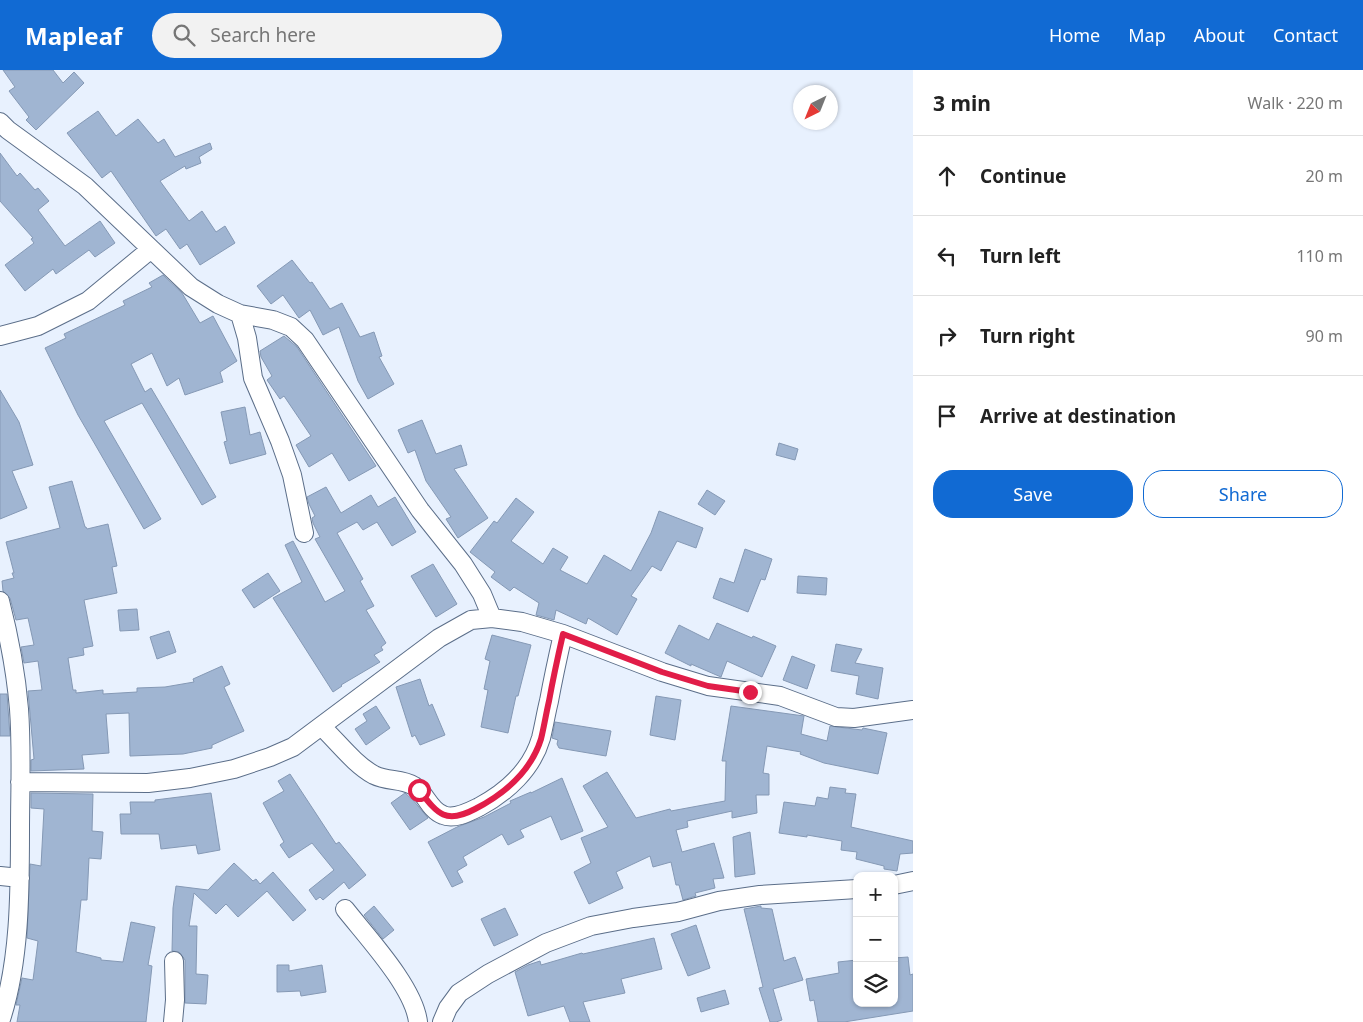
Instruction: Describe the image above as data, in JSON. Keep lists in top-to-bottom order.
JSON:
{
  "north": "bottom left",
  "page": {
    "header": "Mapleaf",
    "search": "Search here",
    "nav": [
      "Home",
      "Map",
      "About",
      "Contact"
    ],
    "heading": ["3 min", "Walk · 220 m"],
    "list": [
      ["Continue", "20 m"],
      ["Turn left", "110 m"],
      ["Turn right", "90 m"],
      "Arrive at destination"
    ],
    "buttons": ["Save", "Share"],
    "map_buttons": ["+", "−"]
  }
}
